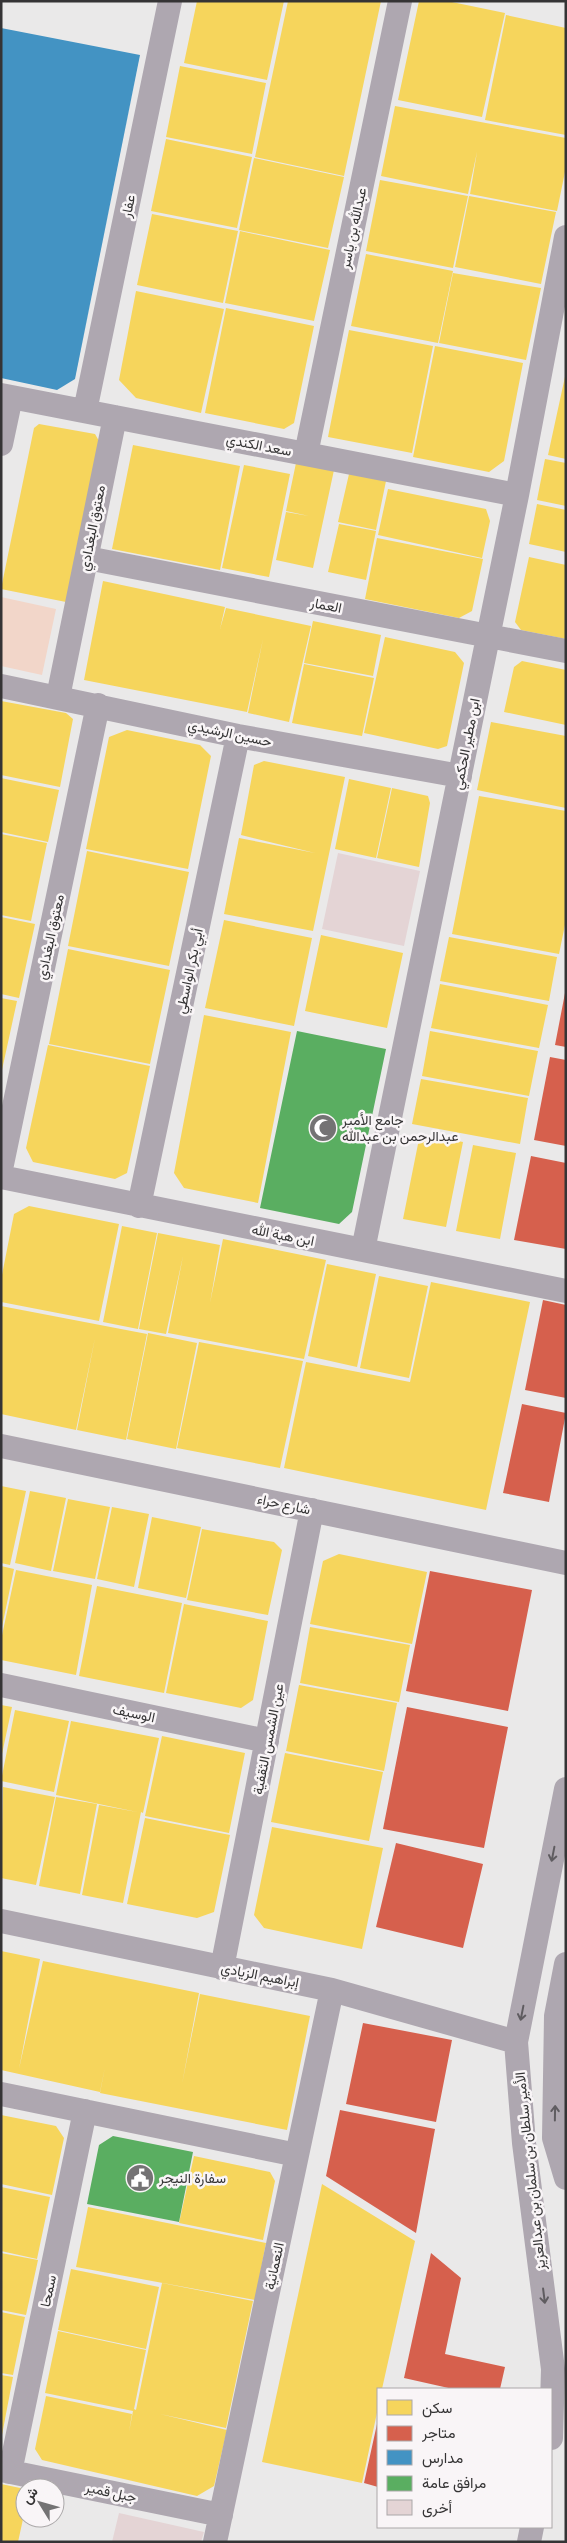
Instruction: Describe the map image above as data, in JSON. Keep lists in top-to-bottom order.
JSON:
{
  "streets": {
    "street": [
      "عفار",
      "عبدالله بن ياسر",
      "سعد الكندي",
      "معتوق البغدادي",
      "العمار",
      "حسين الرشيدي",
      "ابن مطير الحكمي",
      "أبي بكر الواسطي",
      "ابن هبة الله",
      "شارع حراء",
      "الوسيف",
      "عين الشمس الثقفية",
      "إبراهيم الزيادي",
      "الأمير سلطان بن سلمان بن عبدالعزيز",
      "النعمانية",
      "سمحا",
      "جبل قمير"
    ]
  },
  "crossings": [
    ["عفار", "سعد الكندي"],
    ["عبدالله بن ياسر", "سعد الكندي"],
    ["سعد الكندي", "معتوق البغدادي"],
    ["سعد الكندي", "ابن مطير الحكمي"],
    ["معتوق البغدادي", "العمار"],
    ["معتوق البغدادي", "حسين الرشيدي"],
    ["العمار", "ابن مطير الحكمي"],
    ["حسين الرشيدي", "ابن مطير الحكمي"],
    ["حسين الرشيدي", "أبي بكر الواسطي"],
    ["ابن مطير الحكمي", "ابن هبة الله"],
    ["أبي بكر الواسطي", "ابن هبة الله"],
    ["شارع حراء", "عين الشمس الثقفية"],
    ["الوسيف", "عين الشمس الثقفية"],
    ["عين الشمس الثقفية", "إبراهيم الزيادي"],
    ["إبراهيم الزيادي", "الأمير سلطان بن سلمان بن عبدالعزيز"],
    ["إبراهيم الزيادي", "النعمانية"],
    ["النعمانية", "جبل قمير"],
    ["سمحا", "جبل قمير"]
  ],
  "places": {
    "mosque": ["جامع الأمير عبدالرحمن بن عبدالله"],
    "public building": ["سفارة النيجر"]
  },
  "legend": [
    "سكن",
    "متاجر",
    "مدارس",
    "مرافق عامة",
    "أخرى"
  ],
  "north": "top left"
}
